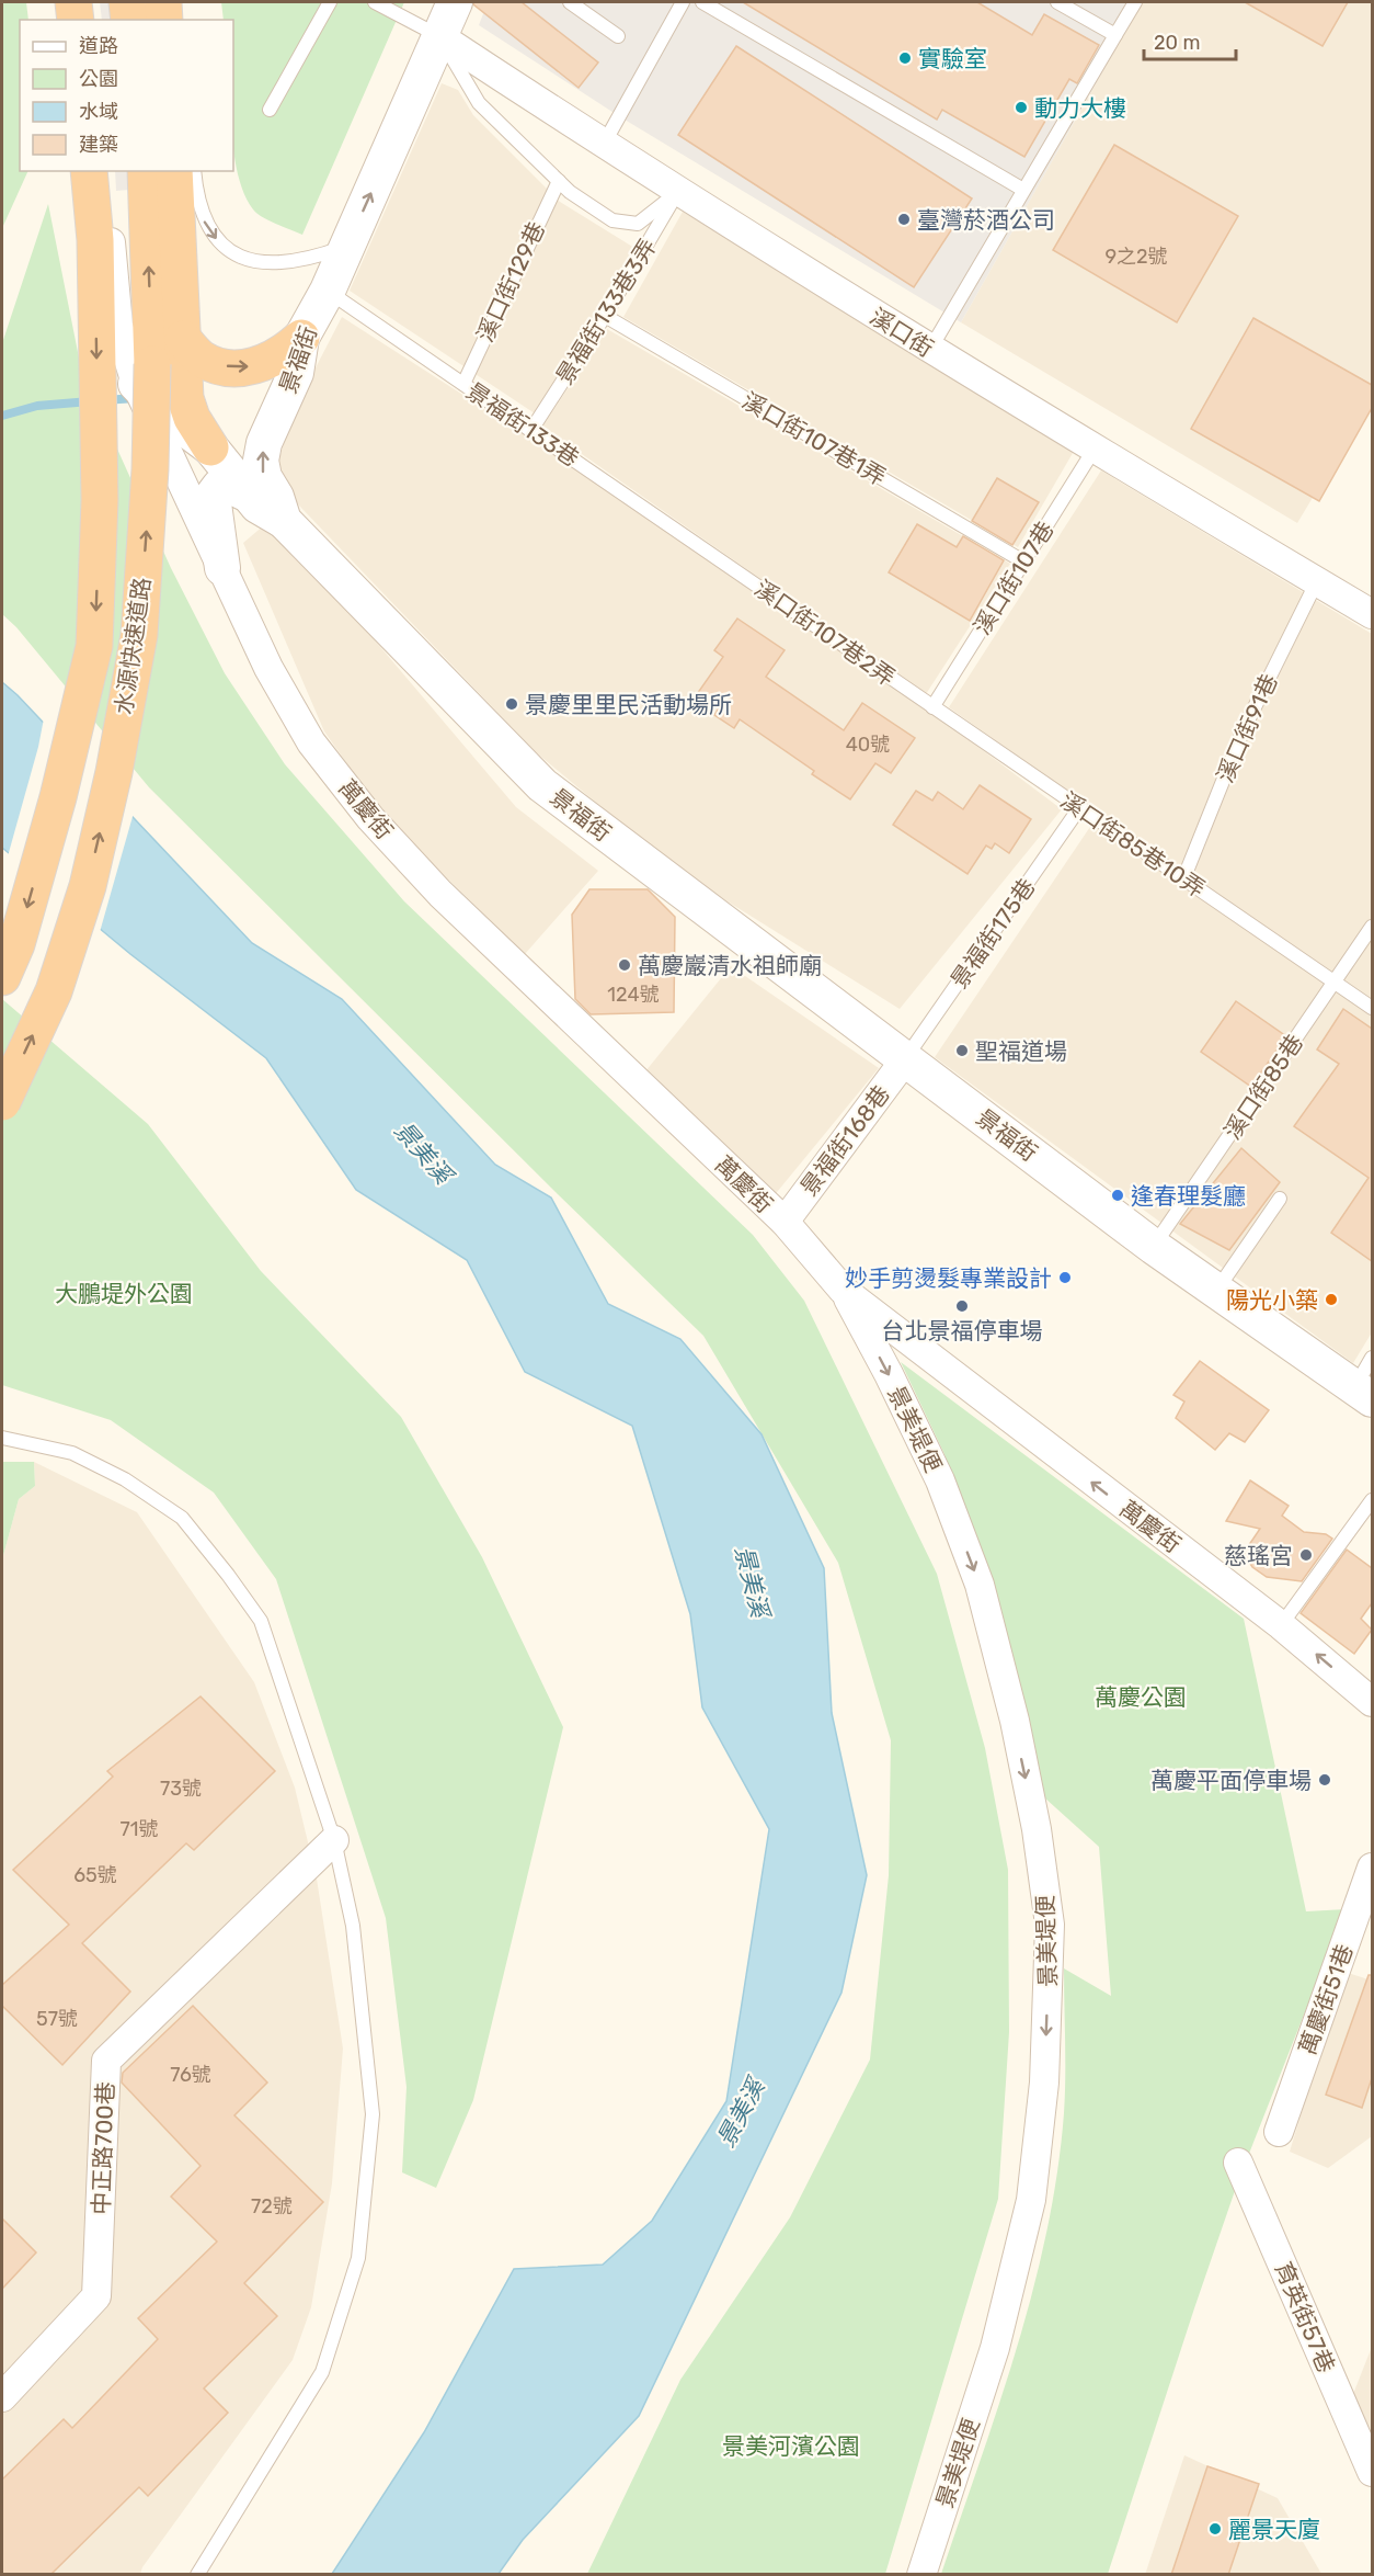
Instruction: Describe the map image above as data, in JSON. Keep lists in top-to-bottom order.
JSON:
{
  "streets": {
    "highway": ["水源快速道路"],
    "street": [
      "溪口街",
      "景福街",
      "萬慶街",
      "景福街168巷",
      "景美堤便",
      "萬慶街51巷",
      "中正路700巷",
      "育英街57巷"
    ],
    "lane": [
      "溪口街129巷",
      "景福街133巷3弄",
      "景福街133巷",
      "溪口街107巷1弄",
      "溪口街107巷",
      "溪口街107巷2弄",
      "溪口街91巷",
      "溪口街85巷10弄",
      "景福街175巷",
      "溪口街85巷"
    ]
  },
  "crossings": [
    ["溪口街129巷", "景福街133巷"],
    ["景福街133巷3弄", "溪口街"],
    ["景福街133巷3弄", "景福街133巷"],
    ["景福街133巷3弄", "溪口街107巷1弄"],
    ["溪口街", "景福街"],
    ["溪口街", "溪口街107巷"],
    ["溪口街", "溪口街91巷"],
    ["景福街", "景福街133巷"],
    ["景福街", "景福街175巷"],
    ["景福街", "溪口街85巷"],
    ["景福街", "景福街168巷"],
    ["景福街133巷", "溪口街107巷2弄"],
    ["溪口街107巷1弄", "溪口街107巷"],
    ["溪口街107巷", "溪口街107巷2弄"],
    ["溪口街107巷", "溪口街85巷10弄"],
    ["溪口街107巷2弄", "溪口街85巷10弄"],
    ["溪口街91巷", "溪口街85巷10弄"],
    ["萬慶街", "景福街168巷"],
    ["萬慶街", "景美堤便"],
    ["溪口街85巷10弄", "景福街175巷"],
    ["溪口街85巷10弄", "溪口街85巷"],
    ["景福街175巷", "景福街168巷"]
  ],
  "one_way": ["景美堤便"],
  "water": ["景美溪"],
  "parks": ["大鵬堤外公園", "萬慶公園", "景美河濱公園"],
  "places": [
    "實驗室",
    "動力大樓",
    "臺灣菸酒公司",
    "景慶里里民活動場所",
    "萬慶巖清水祖師廟",
    "聖福道場",
    "逢春理髮廳",
    "妙手剪燙髮專業設計",
    "陽光小築",
    "台北景福停車場",
    "慈瑤宮",
    "萬慶平面停車場",
    "麗景天廈"
  ],
  "house_numbers": [
    "9之2號",
    "40號",
    "124號",
    "73號",
    "71號",
    "65號",
    "57號",
    "76號",
    "72號"
  ],
  "legend": [
    "道路",
    "公園",
    "水域",
    "建築"
  ],
  "scale_bar": "20 m"
}
